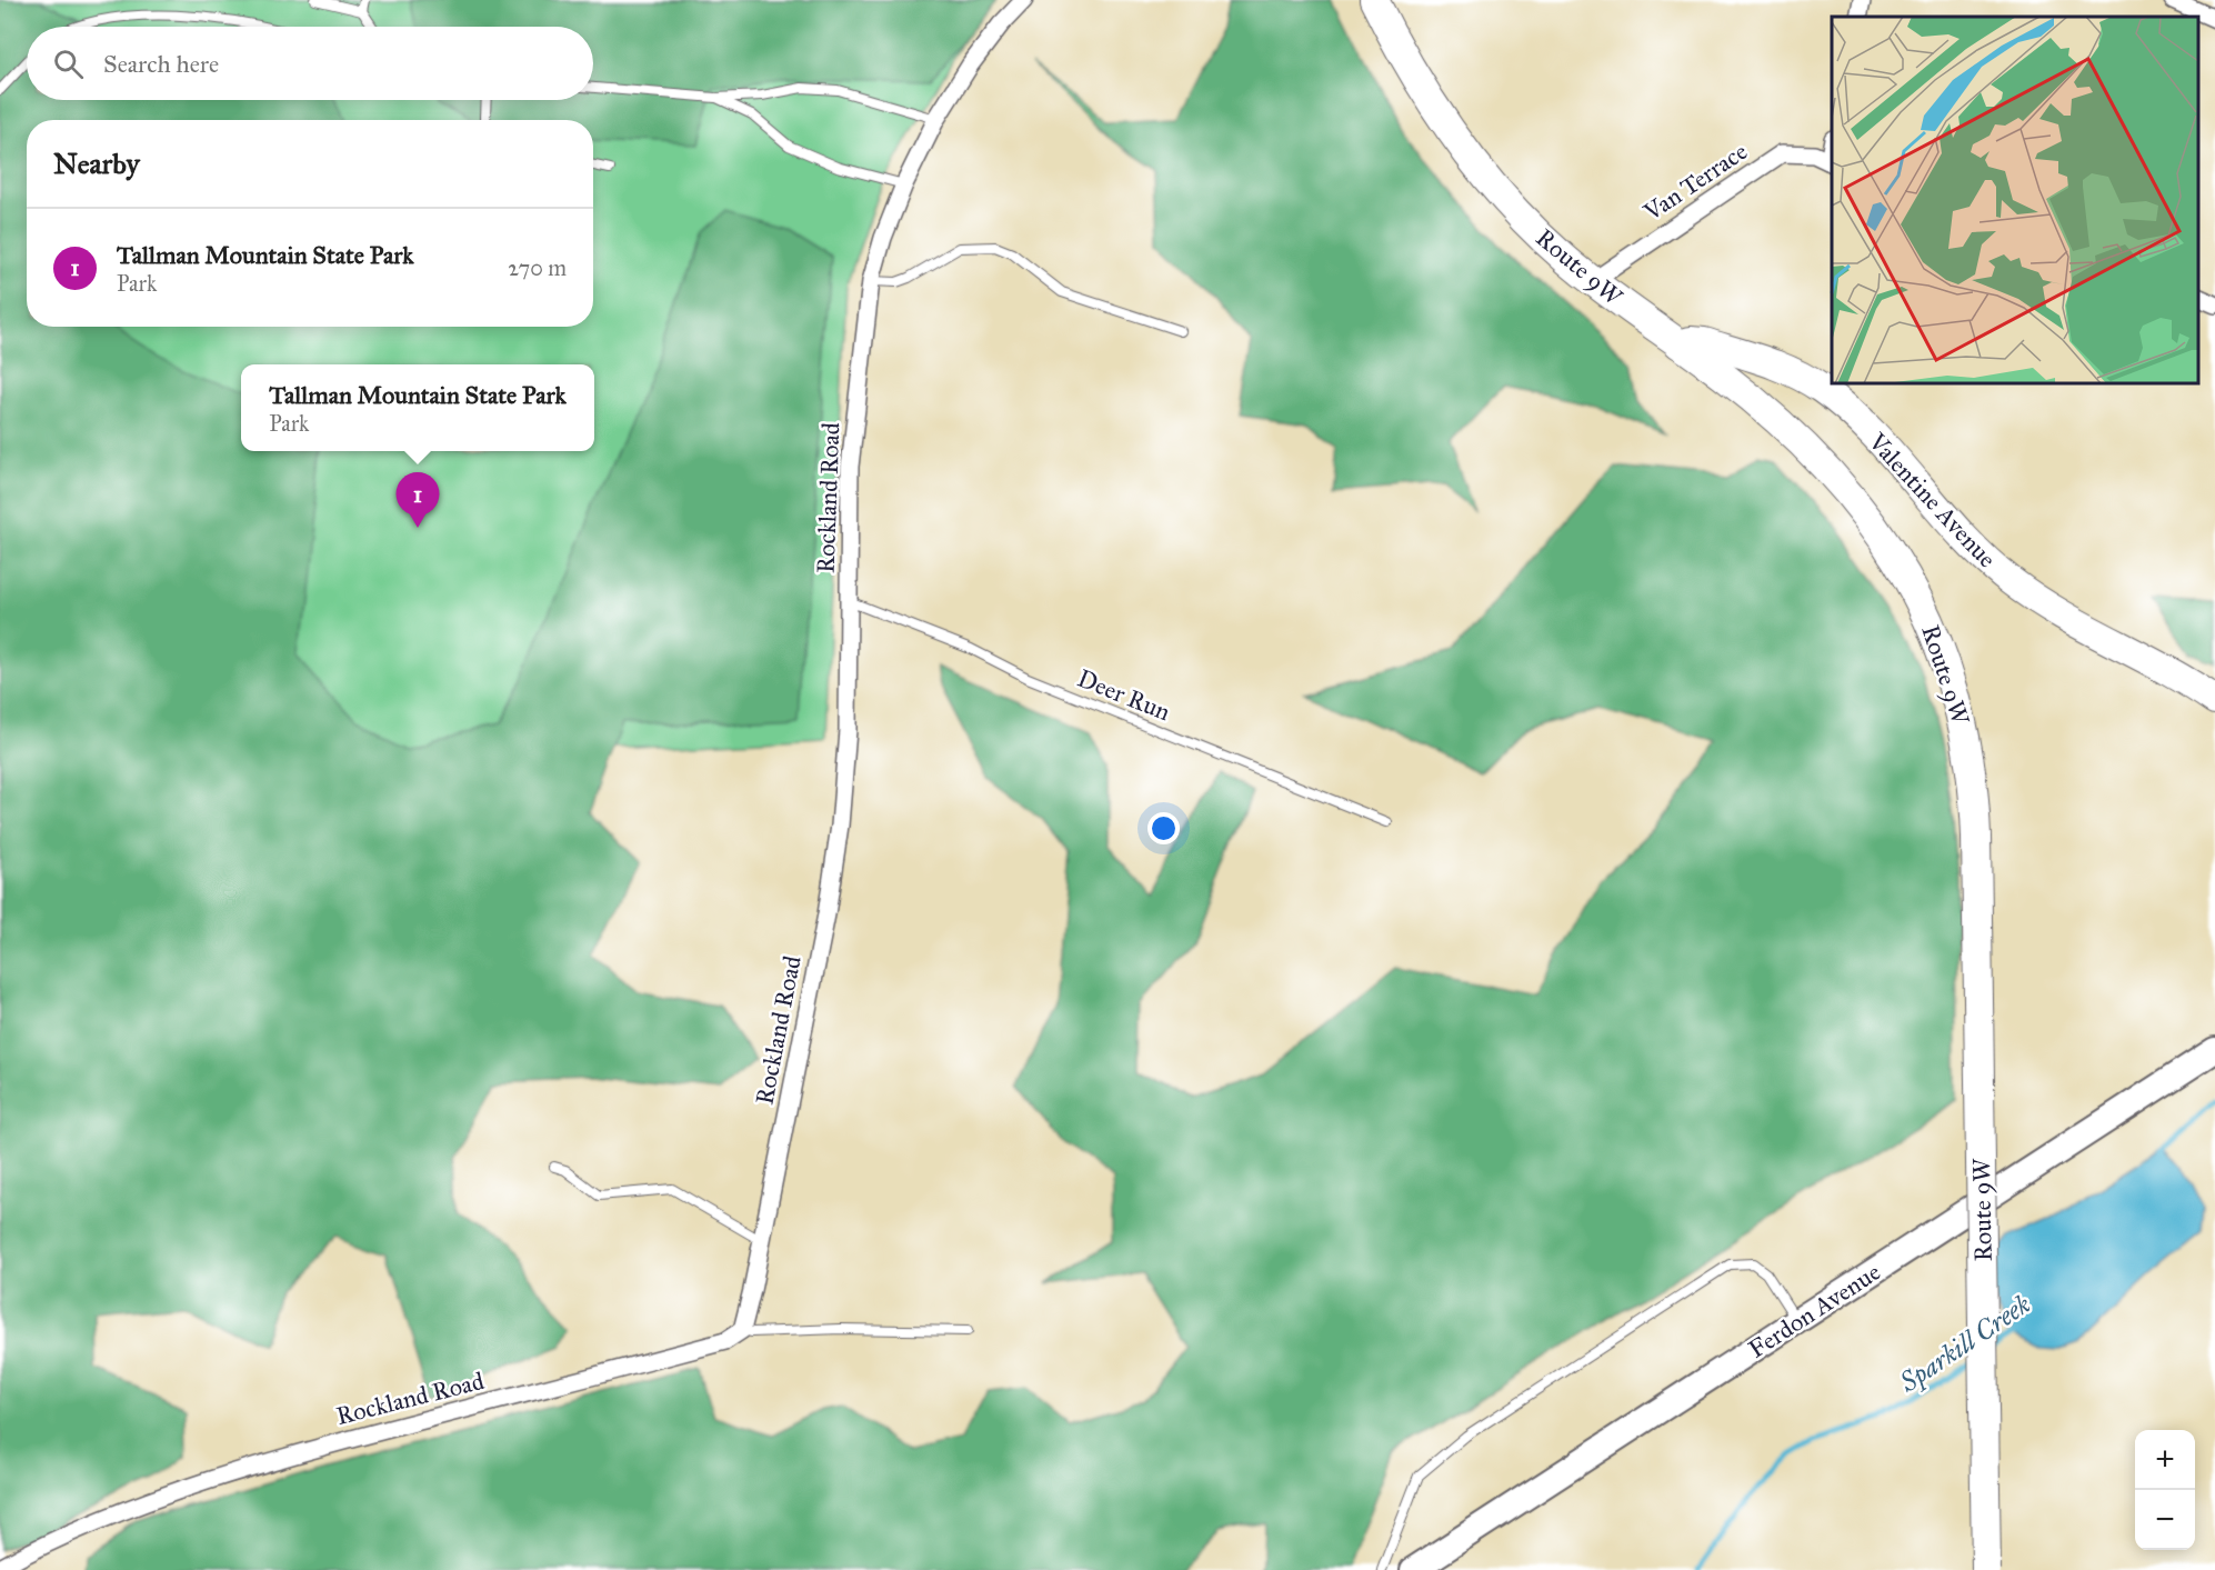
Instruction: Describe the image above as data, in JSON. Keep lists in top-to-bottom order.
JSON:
{
  "streets": {
    "main road": ["Route 9W", "Valentine Avenue"],
    "street": ["Van Terrace", "Rockland Road", "Ferdon Avenue"],
    "lane": ["Deer Run"]
  },
  "crossings": [
    ["Van Terrace", "Route 9W"],
    ["Route 9W", "Valentine Avenue"],
    ["Rockland Road", "Deer Run"]
  ],
  "water": ["Sparkill Creek"],
  "page": {
    "search": "Search here",
    "heading": "Nearby",
    "list": [
      {
        "mark": "1",
        "name": "Tallman Mountain State Park",
        "note": "Park",
        "value": "270 m"
      }
    ],
    "popup": ["Tallman Mountain State Park", "Park"],
    "pins": "1",
    "map_buttons": ["+", "−"]
  }
}
